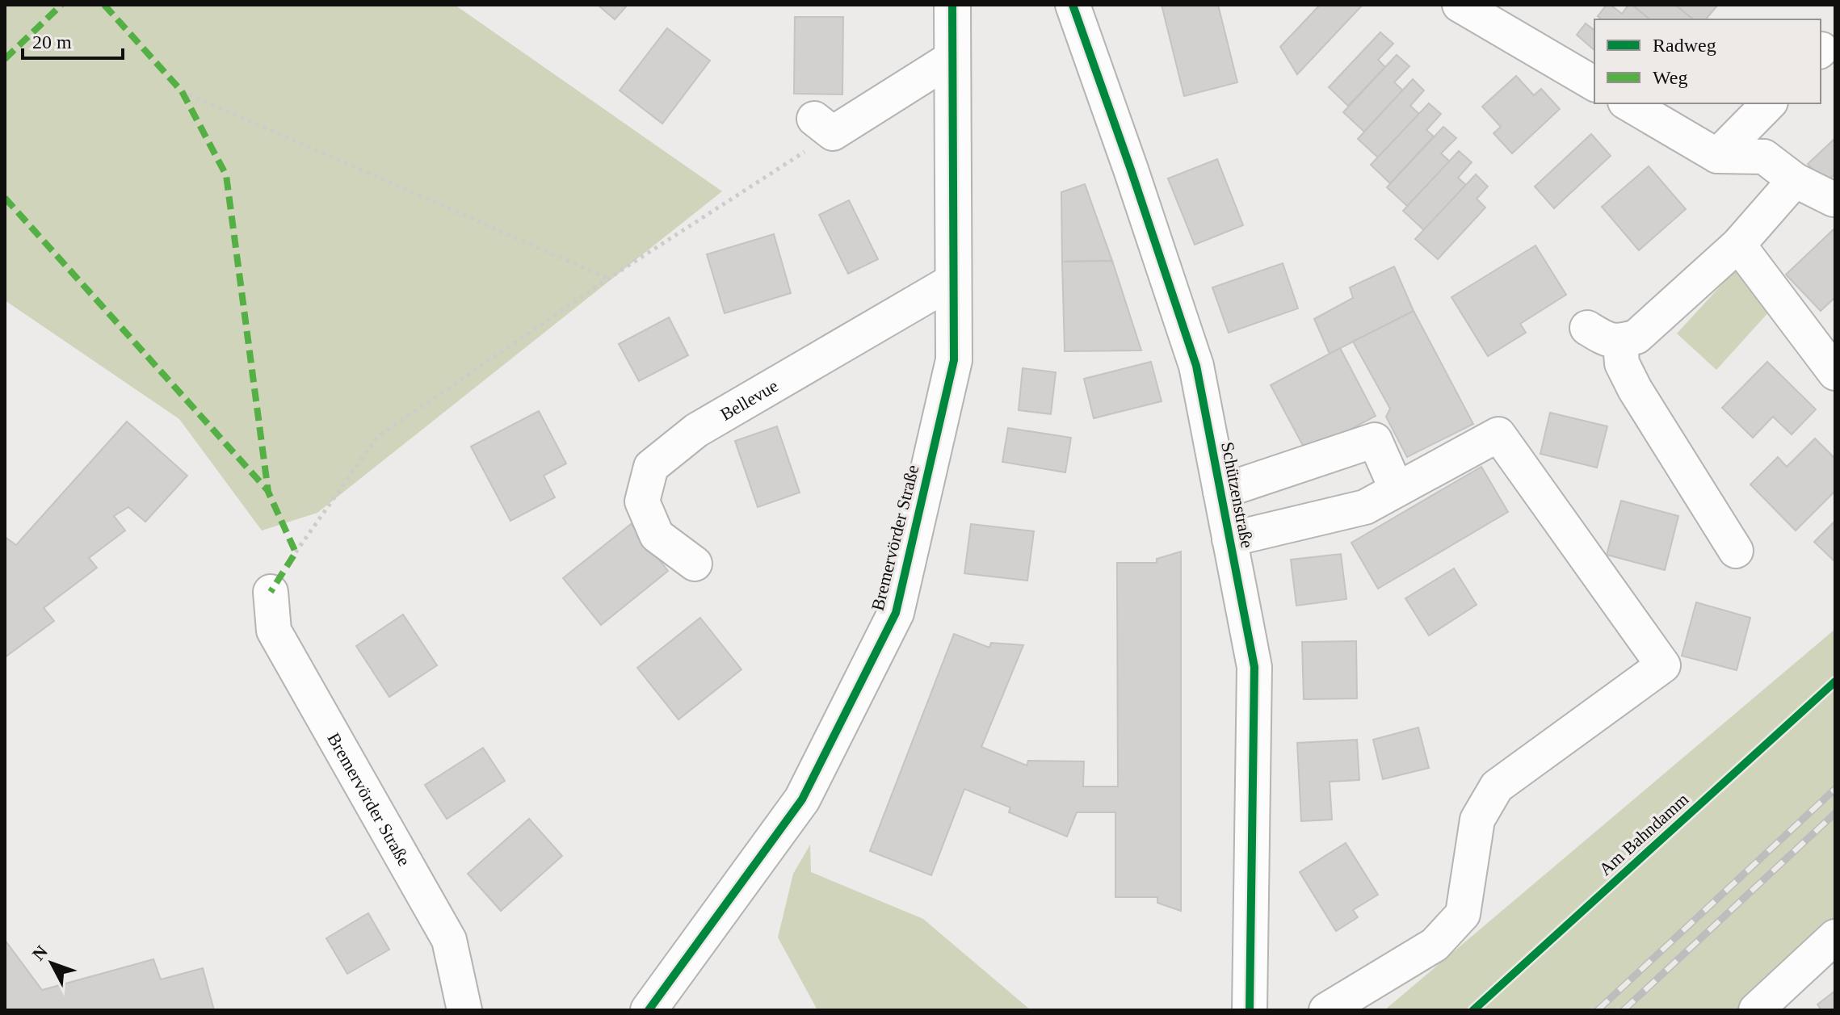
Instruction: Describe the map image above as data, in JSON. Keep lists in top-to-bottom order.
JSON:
{
  "streets": {
    "main road": ["Bremervörder Straße"],
    "street": ["Bellevue", "Schützenstraße"],
    "cycle path": ["Am Bahndamm"]
  },
  "crossings": [
    ["Bellevue", "Bremervörder Straße"]
  ],
  "legend": ["Radweg", "Weg"],
  "scale_bar": "20 m",
  "north": "top left"
}
